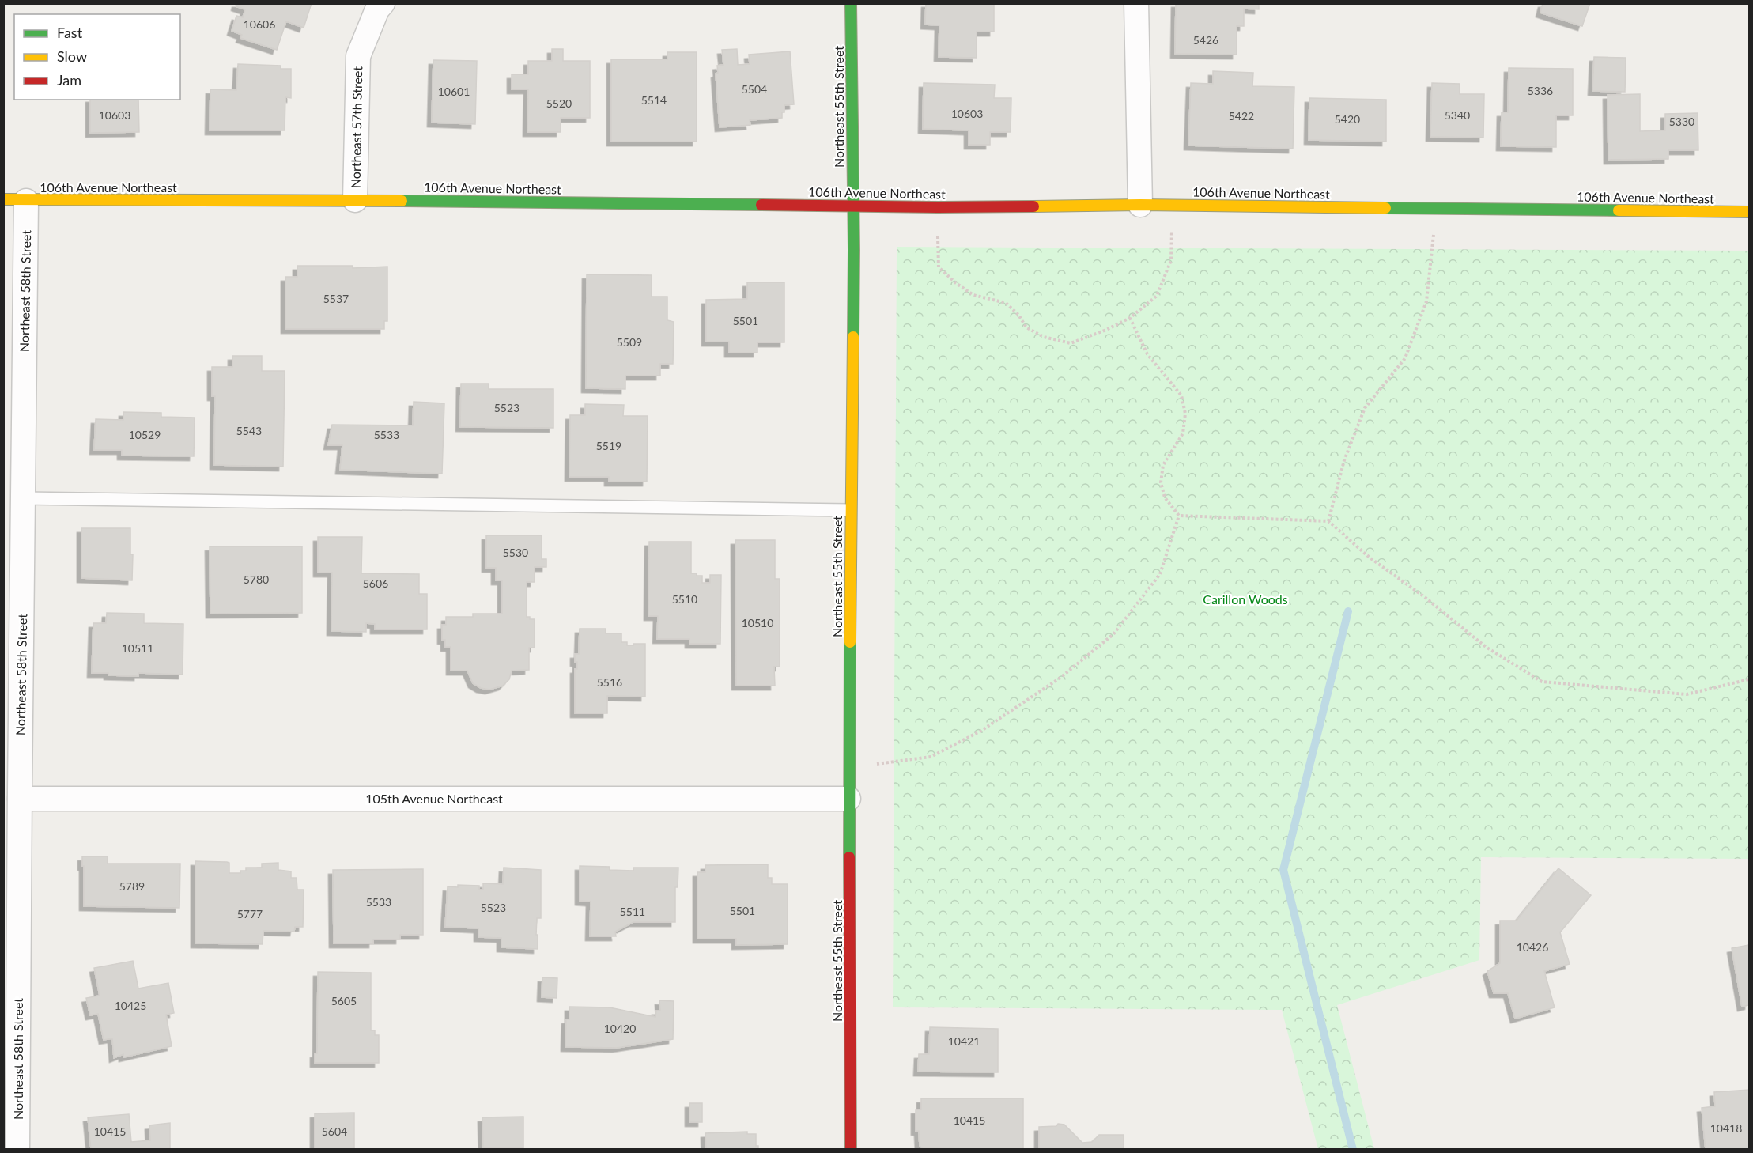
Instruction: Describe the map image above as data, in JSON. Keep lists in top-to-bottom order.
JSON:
{
  "streets": {
    "street": [
      "Northeast 55th Street",
      "Northeast 57th Street",
      "106th Avenue Northeast",
      "Northeast 58th Street",
      "105th Avenue Northeast"
    ]
  },
  "crossings": [
    ["Northeast 55th Street", "106th Avenue Northeast"],
    ["Northeast 55th Street", "105th Avenue Northeast"],
    ["Northeast 57th Street", "106th Avenue Northeast"],
    ["106th Avenue Northeast", "Northeast 58th Street"],
    ["Northeast 58th Street", "105th Avenue Northeast"]
  ],
  "parks": ["Carillon Woods"],
  "house_numbers": [
    "10606",
    "5426",
    "5504",
    "5336",
    "10601",
    "5514",
    "5520",
    "10603",
    "10603",
    "5340",
    "5422",
    "5420",
    "5330",
    "5537",
    "5501",
    "5509",
    "5523",
    "5543",
    "10529",
    "5533",
    "5519",
    "5530",
    "5780",
    "5606",
    "5510",
    "10510",
    "10511",
    "5516",
    "5789",
    "5533",
    "5523",
    "5501",
    "5511",
    "5777",
    "10426",
    "5605",
    "10425",
    "10420",
    "10421",
    "10415",
    "10418",
    "10415",
    "5604"
  ],
  "legend": ["Fast", "Slow", "Jam"]
}
